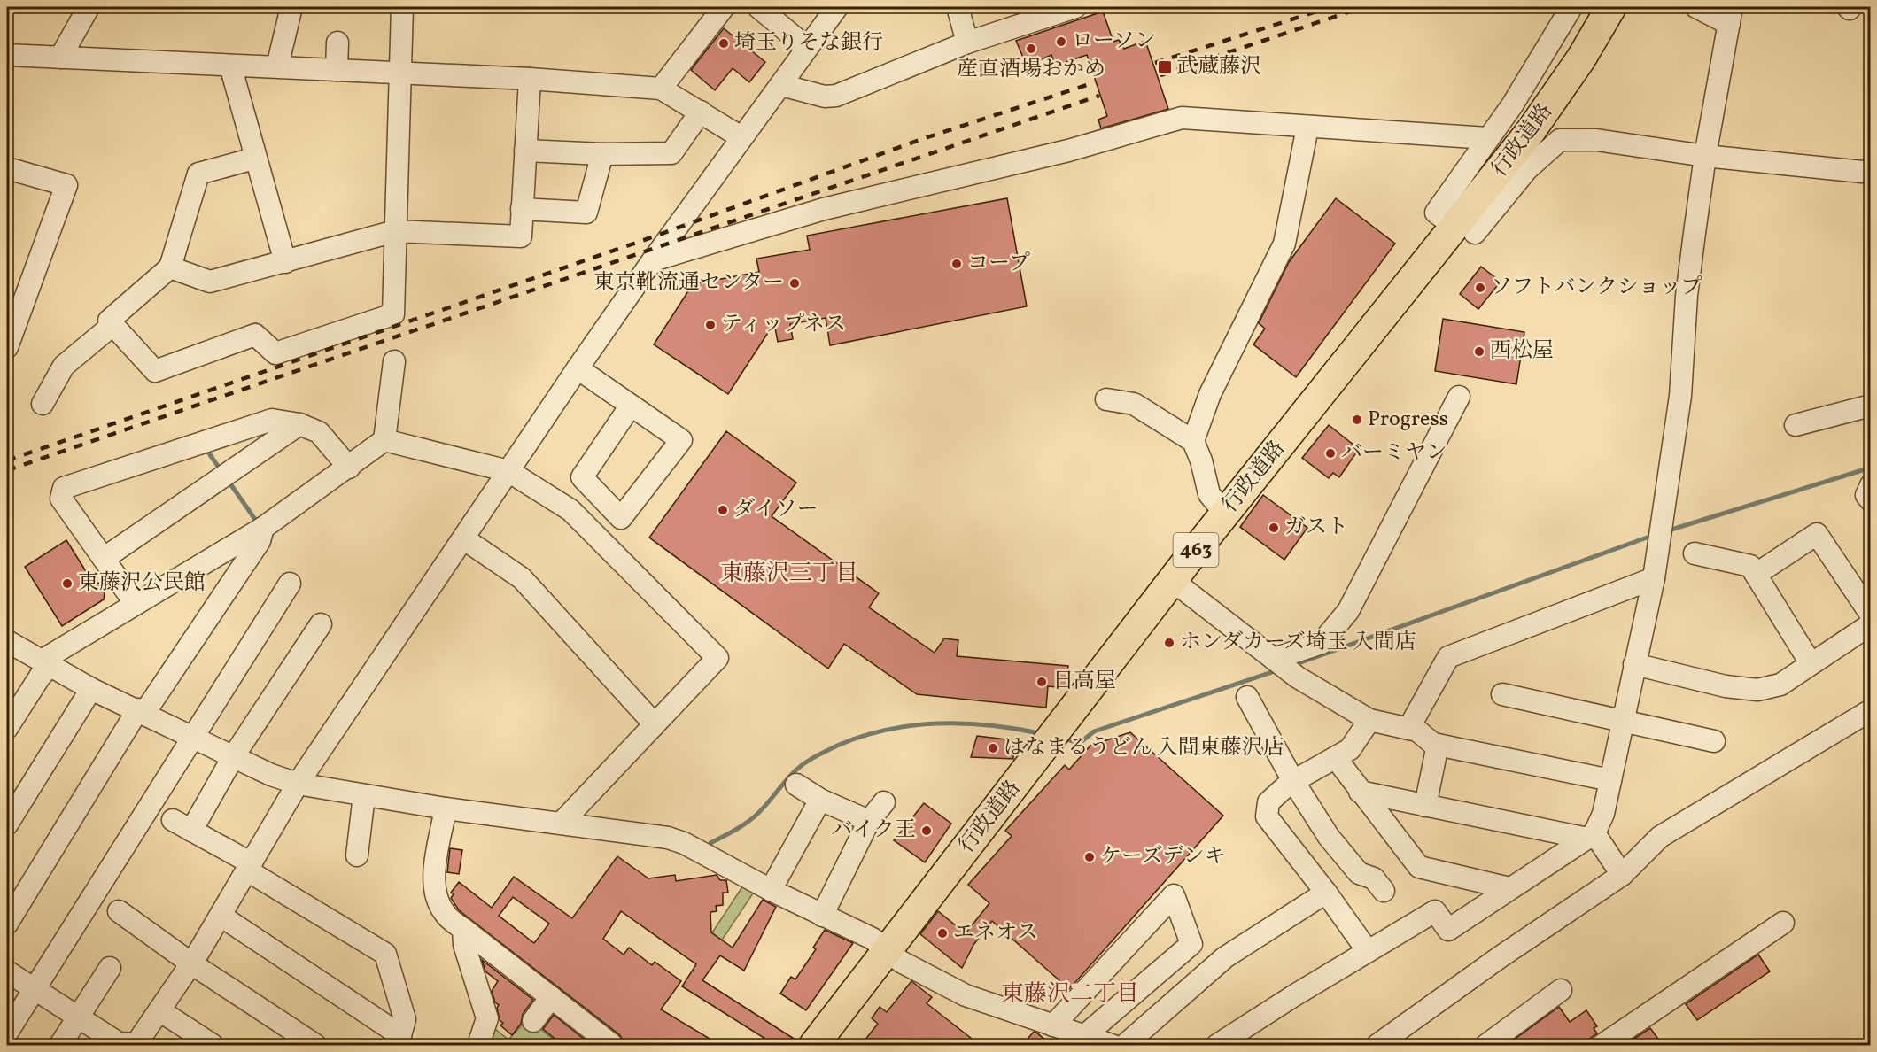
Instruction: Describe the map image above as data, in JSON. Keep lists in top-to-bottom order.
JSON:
{
  "streets": {
    "highway": ["行政道路", "463"]
  },
  "districts": ["東藤沢三丁目", "東藤沢二丁目"],
  "places": {
    "other": [
      "ローソン",
      "埼玉りそな銀行",
      "産直酒場おかめ",
      "コープ",
      "東京靴流通センター",
      "ソフトバンクショップ",
      "ティップネス",
      "西松屋",
      "Progress",
      "バーミヤン",
      "ダイソー",
      "ガスト",
      "東藤沢公民館",
      "ホンダカーズ埼玉 入間店",
      "日高屋",
      "はなまるうどん 入間東藤沢店",
      "バイク王",
      "ケーズデンキ",
      "エネオス"
    ],
    "transit": ["武蔵藤沢"]
  }
}
